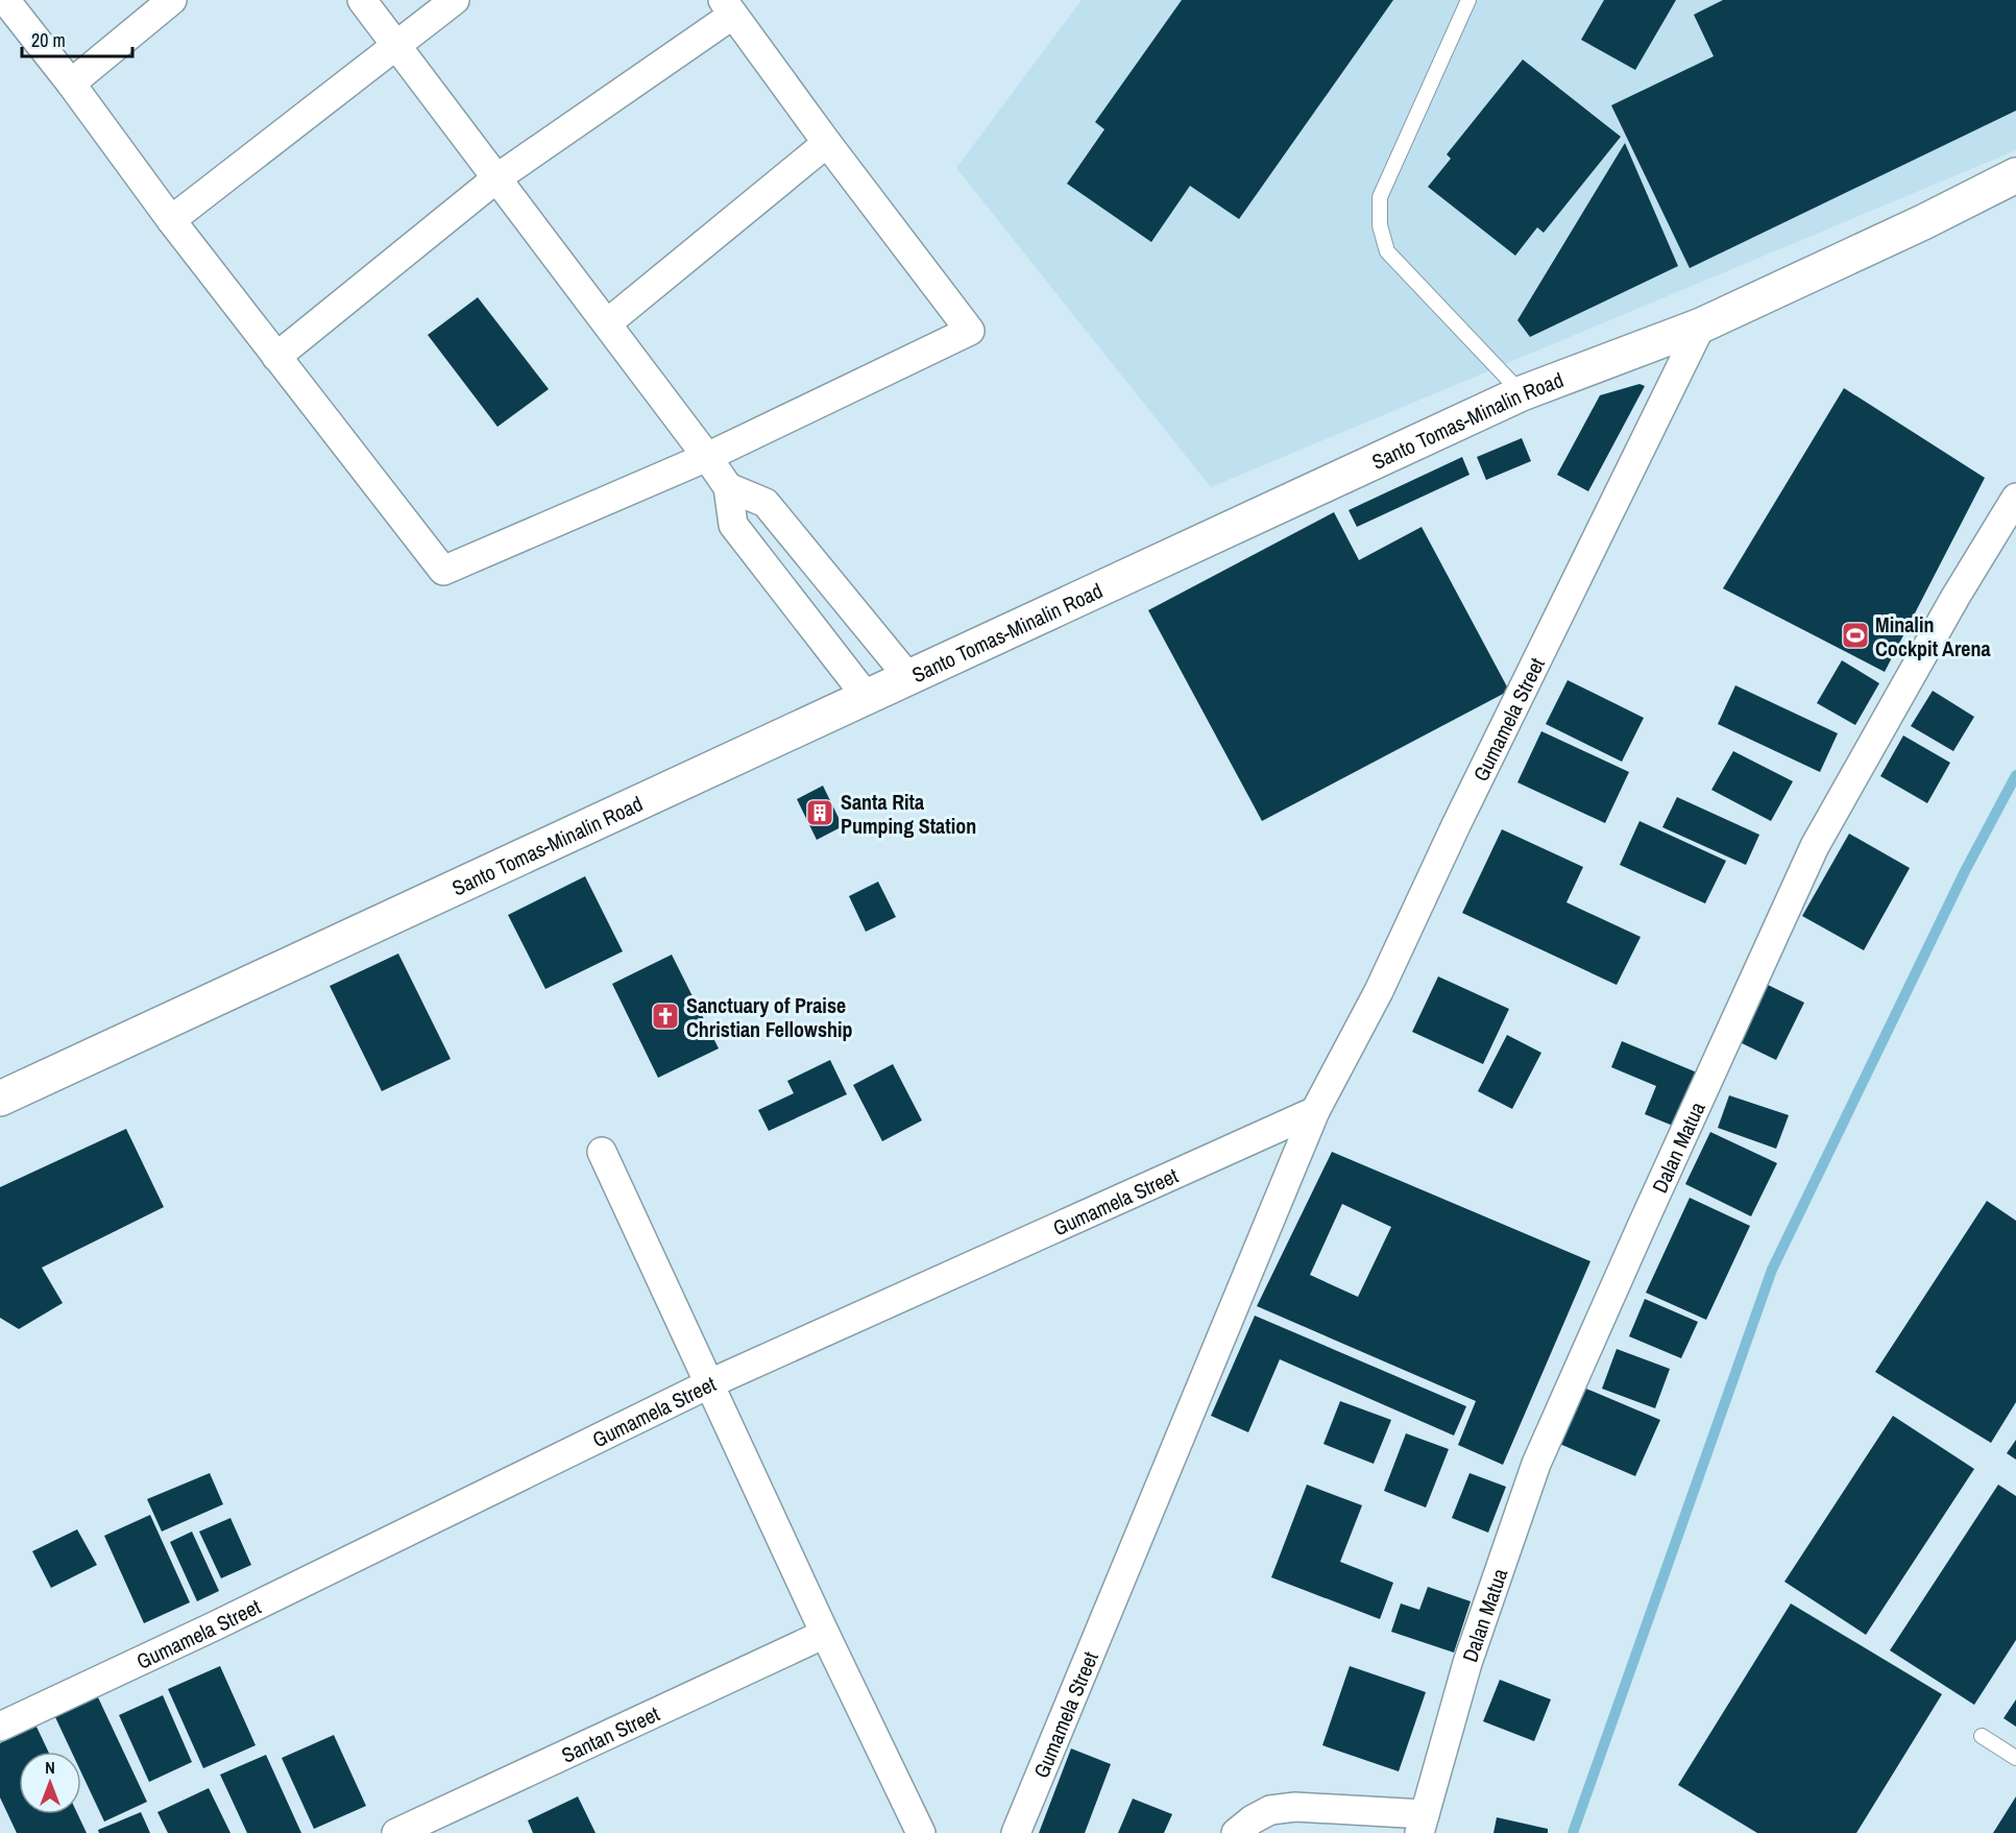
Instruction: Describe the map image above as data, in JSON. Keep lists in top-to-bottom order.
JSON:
{
  "streets": {
    "main road": ["Santo Tomas-Minalin Road"],
    "street": ["Gumamela Street", "Dalan Matua", "Santan Street"]
  },
  "crossings": [
    ["Santo Tomas-Minalin Road", "Gumamela Street"]
  ],
  "places": {
    "sports": ["Minalin Cockpit Arena"],
    "building": ["Santa Rita Pumping Station"],
    "church": ["Sanctuary of Praise Christian Fellowship"]
  },
  "scale_bar": "20 m",
  "north": "top"
}
